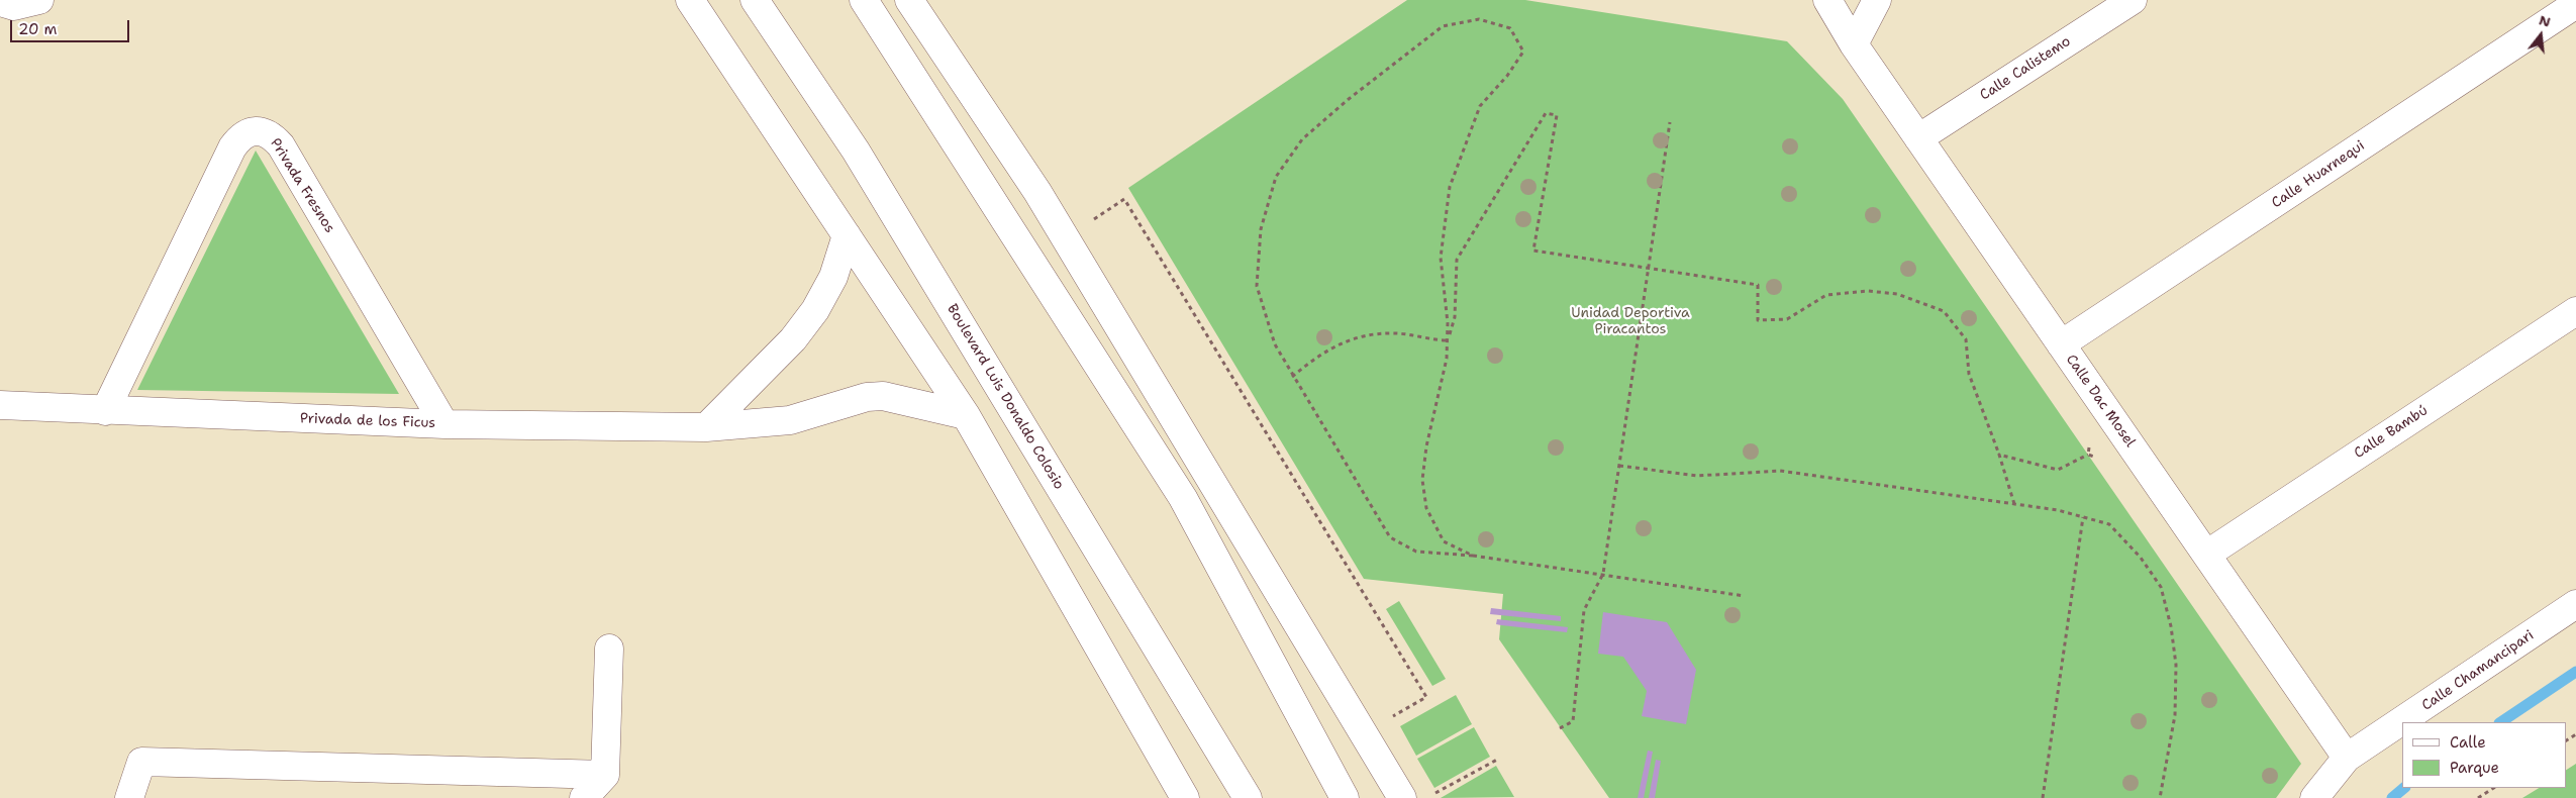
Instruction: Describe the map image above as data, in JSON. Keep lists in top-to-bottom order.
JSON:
{
  "streets": {
    "street": [
      "Calle Calistemo",
      "Calle Huarnequi",
      "Privada Fresnos",
      "Boulevard Luis Donaldo Colosio",
      "Calle Dac Mosel",
      "Privada de los Ficus",
      "Calle Bambú",
      "Calle Chamancipari"
    ]
  },
  "crossings": [
    ["Calle Calistemo", "Calle Dac Mosel"],
    ["Calle Huarnequi", "Calle Dac Mosel"],
    ["Privada Fresnos", "Privada de los Ficus"],
    ["Calle Dac Mosel", "Calle Bambú"],
    ["Calle Dac Mosel", "Calle Chamancipari"]
  ],
  "parks": ["Unidad Deportiva Piracantos"],
  "legend": ["Calle", "Parque"],
  "scale_bar": "20 m",
  "north": "top"
}
